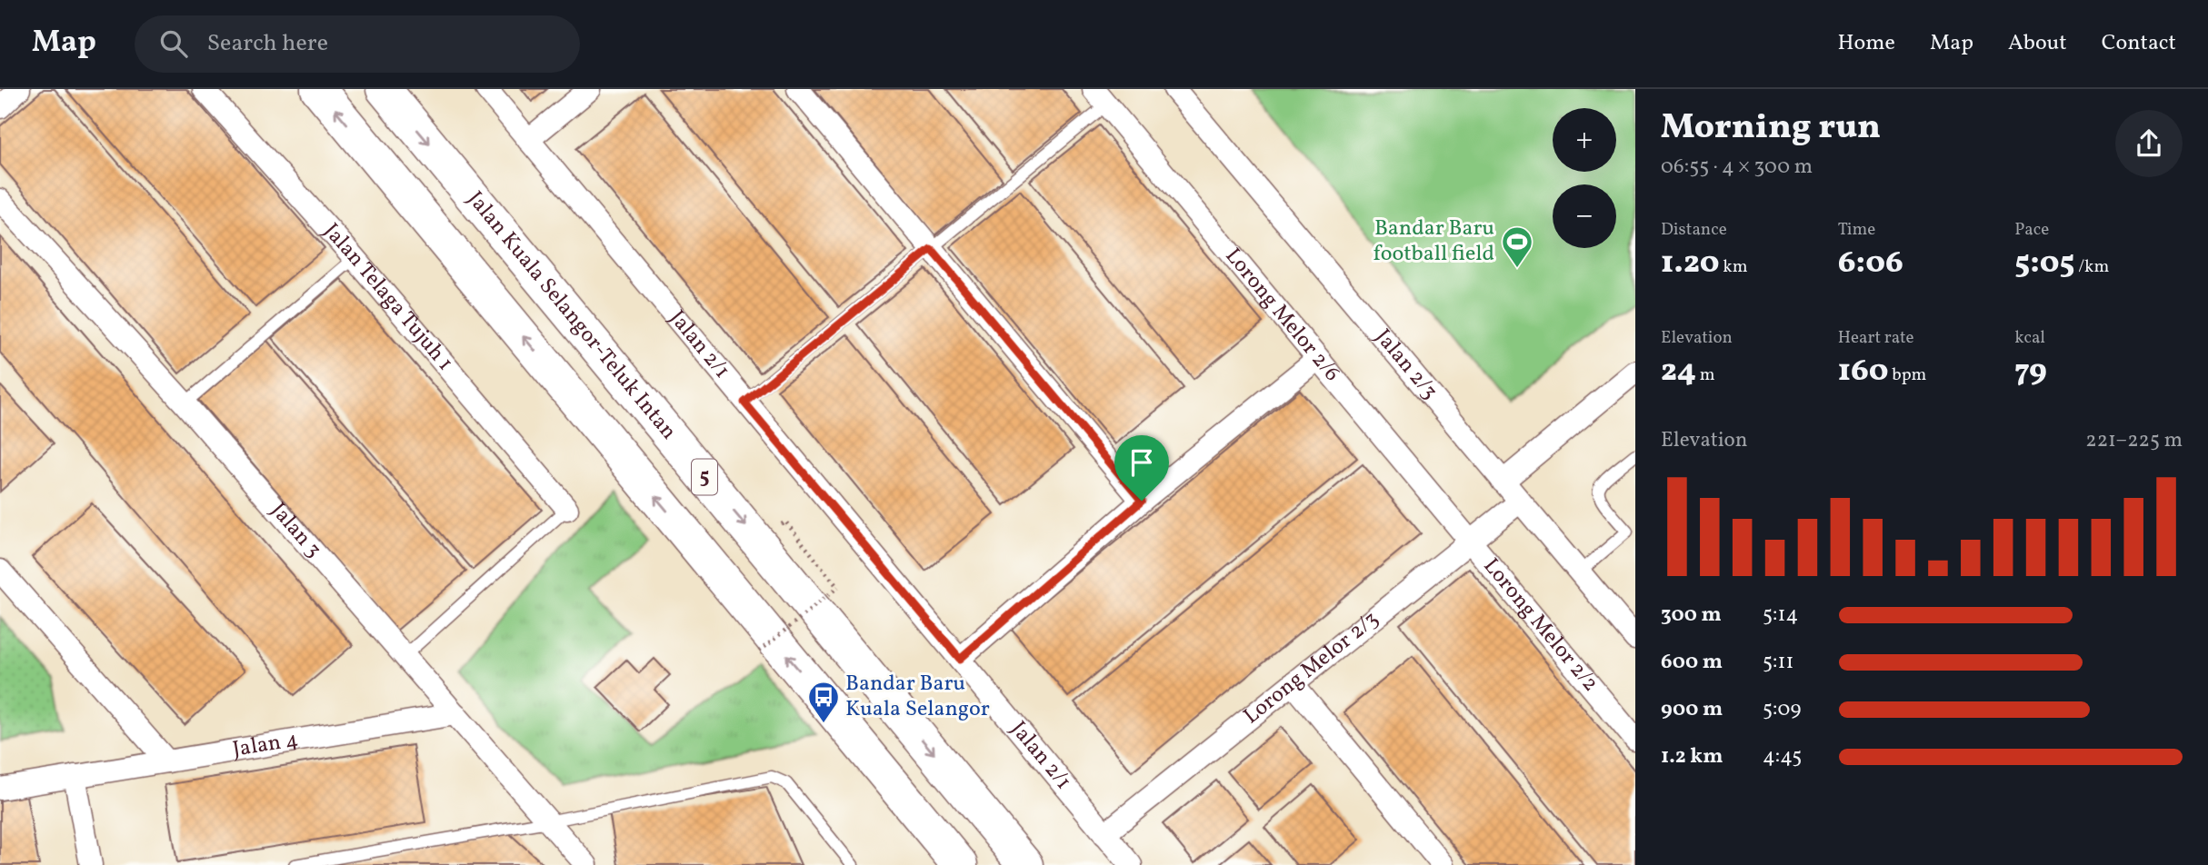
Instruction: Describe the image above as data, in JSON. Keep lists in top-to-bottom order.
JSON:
{
  "streets": {
    "highway": ["Jalan Kuala Selangor-Teluk Intan", "5"],
    "street": [
      "Jalan Telaga Tujuh 1",
      "Lorong Melor 2/6",
      "Jalan 2/1",
      "Jalan 2/3",
      "Jalan 3",
      "Lorong Melor 2/2",
      "Lorong Melor 2/3",
      "Jalan 4"
    ]
  },
  "crossings": [
    ["Lorong Melor 2/6", "Lorong Melor 2/2"],
    ["Lorong Melor 2/6", "Lorong Melor 2/3"],
    ["Jalan 2/1", "Lorong Melor 2/3"],
    ["Jalan 2/3", "Lorong Melor 2/3"],
    ["Jalan 3", "Jalan 4"],
    ["Lorong Melor 2/2", "Lorong Melor 2/3"]
  ],
  "places": {
    "sports": ["Bandar Baru football field"],
    "bus stop": ["Bandar Baru Kuala Selangor"]
  },
  "page": {
    "header": "Map",
    "search": "Search here",
    "nav": [
      "Home",
      "Map",
      "About",
      "Contact"
    ],
    "heading": ["Morning run", "06:55 · 4 × 300 m"],
    "map_buttons": ["+", "−"],
    "stats": [
      ["Distance", "1.20 km"],
      ["Time", "6:06"],
      ["Pace", "5:05 /km"],
      ["Elevation", "24 m"],
      ["Heart rate", "160 bpm"],
      ["kcal", "79"]
    ],
    "chart": ["Elevation", "221–225 m"],
    "list": [
      {
        "name": "300 m",
        "note": "5:14"
      },
      {
        "name": "600 m",
        "note": "5:11"
      },
      {
        "name": "900 m",
        "note": "5:09"
      },
      {
        "name": "1.2 km",
        "note": "4:45"
      }
    ]
  }
}
